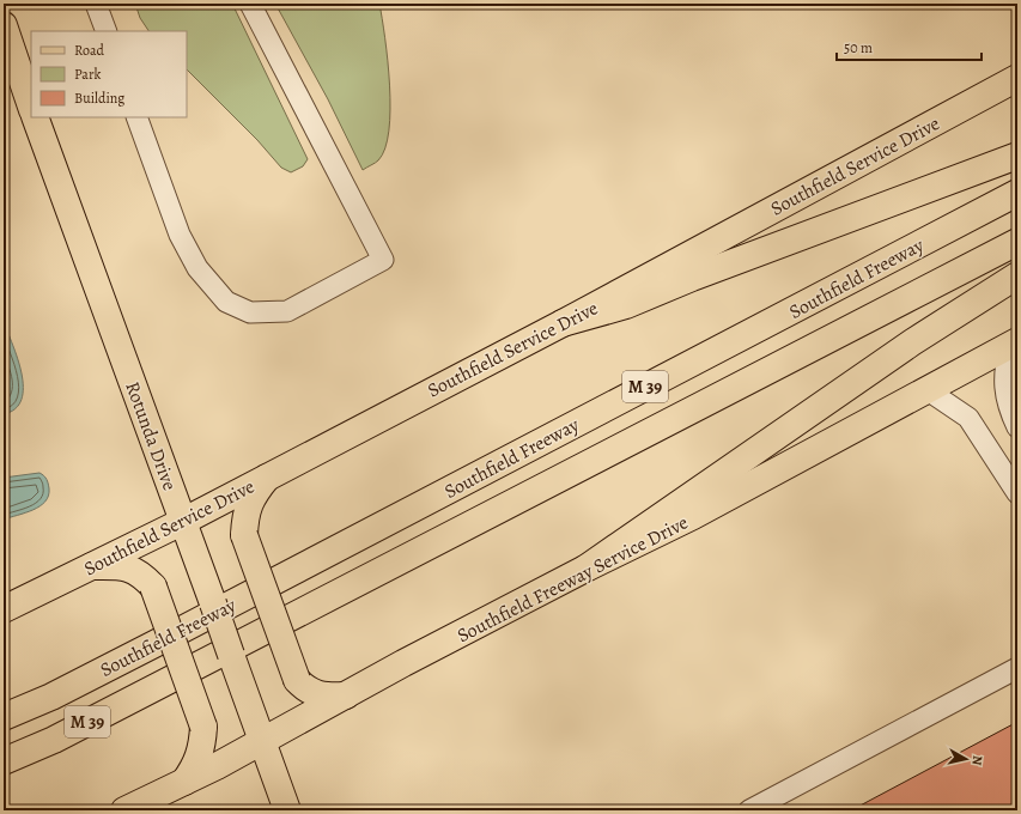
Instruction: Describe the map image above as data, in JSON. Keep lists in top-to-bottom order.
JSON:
{
  "streets": {
    "main road": [
      "Southfield Service Drive",
      "Southfield Freeway",
      "M 39",
      "Rotunda Drive",
      "Southfield Freeway Service Drive"
    ]
  },
  "crossings": [
    ["Southfield Service Drive", "Rotunda Drive"],
    ["Rotunda Drive", "Southfield Freeway Service Drive"]
  ],
  "legend": ["Road", "Park", "Building"],
  "scale_bar": "50 m",
  "north": "right"
}
